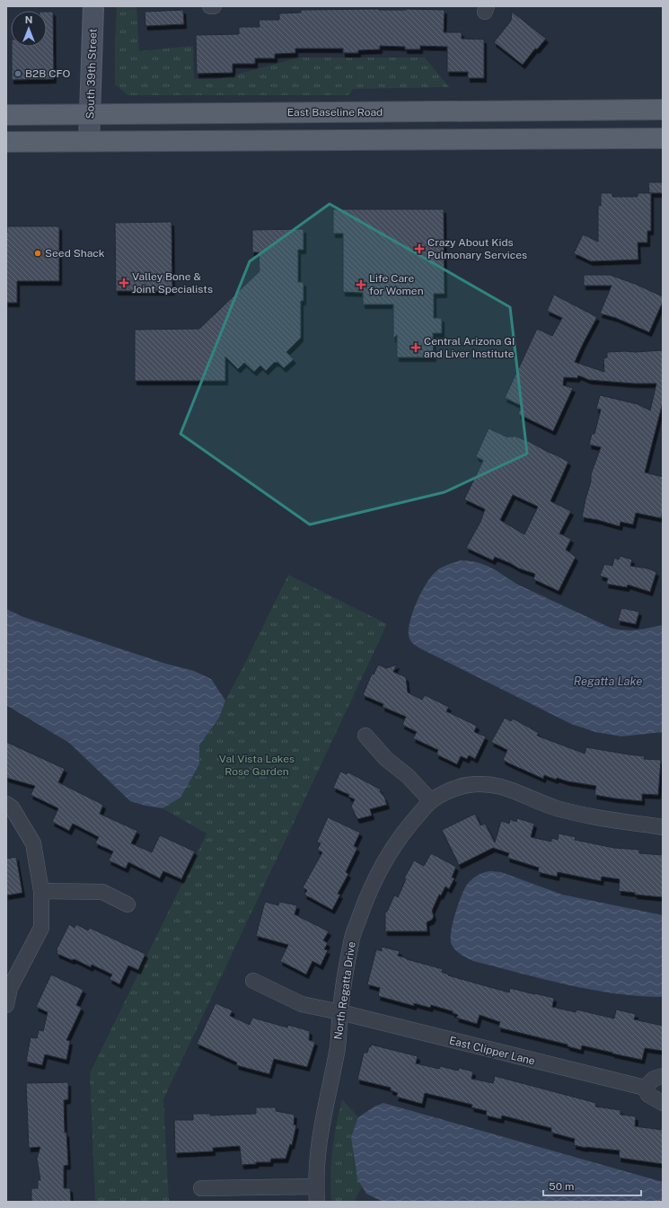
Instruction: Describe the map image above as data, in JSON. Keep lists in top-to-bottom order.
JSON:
{
  "streets": {
    "main road": ["East Baseline Road"],
    "street": ["South 39th Street", "North Regatta Drive", "East Clipper Lane"]
  },
  "crossings": [
    ["South 39th Street", "East Baseline Road"],
    ["North Regatta Drive", "East Clipper Lane"]
  ],
  "water": ["Regatta Lake"],
  "parks": ["Val Vista Lakes Rose Garden"],
  "places": {
    "other": ["B2B CFO", "Seed Shack"],
    "health": [
      "Crazy About Kids Pulmonary Services",
      "Valley Bone & Joint Specialists",
      "Life Care for Women",
      "Central Arizona GI and Liver Institute"
    ]
  },
  "scale_bar": "50 m",
  "north": "top"
}
